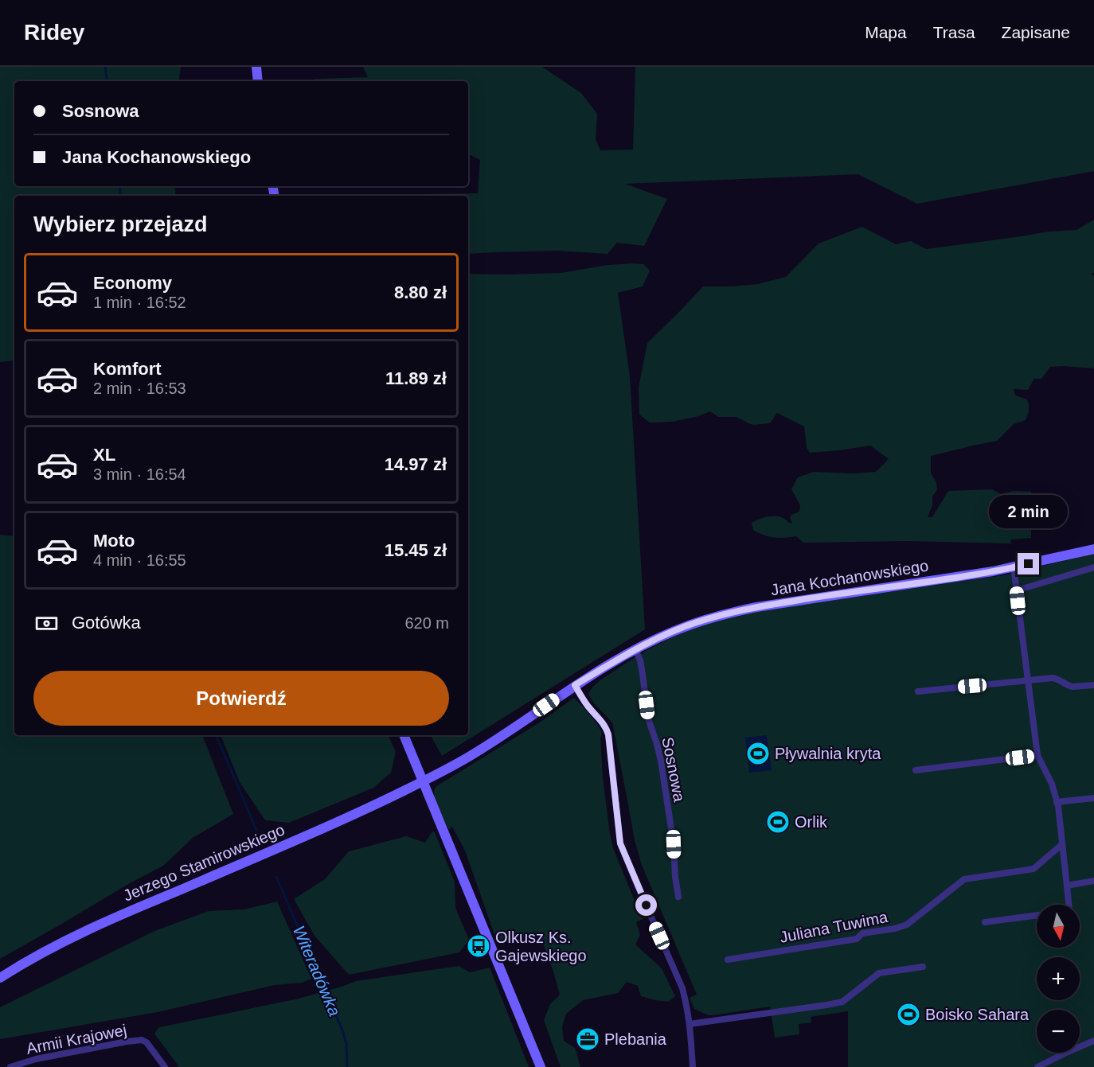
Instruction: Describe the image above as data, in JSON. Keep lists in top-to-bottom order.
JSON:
{
  "streets": {
    "main road": ["Jana Kochanowskiego", "Jerzego Stamirowskiego"],
    "street": ["Sosnowa", "Juliana Tuwima", "Armii Krajowej"]
  },
  "crossings": [
    ["Jana Kochanowskiego", "Sosnowa"],
    ["Jana Kochanowskiego", "Jerzego Stamirowskiego"]
  ],
  "water": ["Witeradówka"],
  "places": {
    "sports": ["Pływalnia kryta", "Orlik", "Boisko Sahara"],
    "bus stop": ["Olkusz Ks. Gajewskiego"],
    "office": ["Plebania"]
  },
  "north": "bottom",
  "page": {
    "header": "Ridey",
    "nav": ["Mapa", "Trasa", "Zapisane"],
    "banner": ["Sosnowa", "Jana Kochanowskiego"],
    "heading": "Wybierz przejazd",
    "list": [
      {
        "name": "Economy",
        "note": "1 min · 16:52",
        "value": "8.80 zł"
      },
      {
        "name": "Komfort",
        "note": "2 min · 16:53",
        "value": "11.89 zł"
      },
      {
        "name": "XL",
        "note": "3 min · 16:54",
        "value": "14.97 zł"
      },
      {
        "name": "Moto",
        "note": "4 min · 16:55",
        "value": "15.45 zł"
      }
    ],
    "bubble": "2 min",
    "pay": ["Gotówka", "620 m"],
    "buttons": "Potwierdź",
    "map_buttons": ["+", "−"]
  }
}
